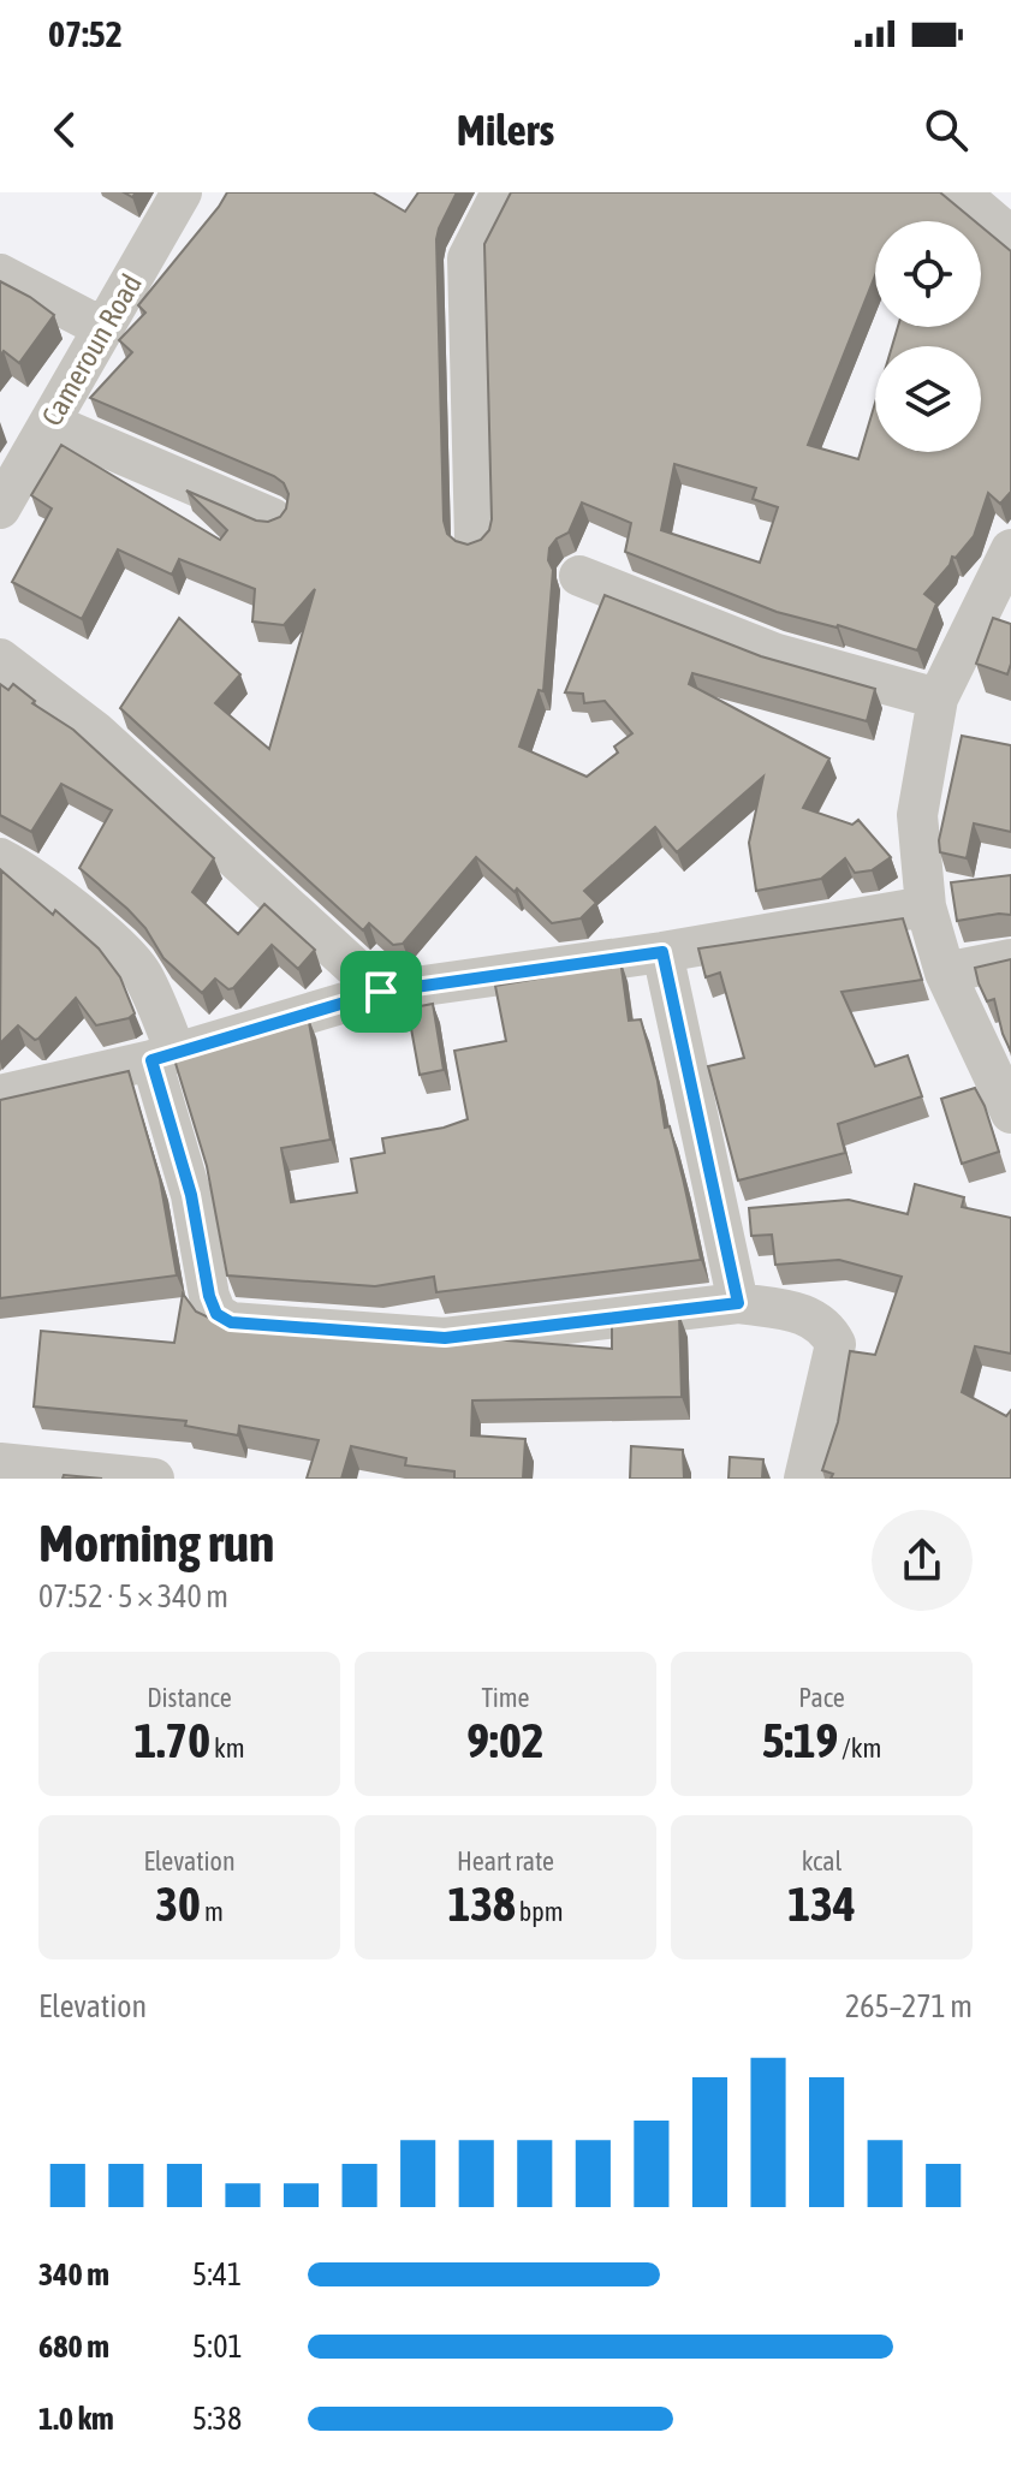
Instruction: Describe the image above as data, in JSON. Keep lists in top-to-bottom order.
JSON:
{
  "streets": {
    "street": ["Cameroun Road"]
  },
  "page": {
    "status": "07:52",
    "header": "Milers",
    "heading": ["Morning run", "07:52 · 5 × 340 m"],
    "stats": [
      ["Distance", "1.70 km"],
      ["Time", "9:02"],
      ["Pace", "5:19 /km"],
      ["Elevation", "30 m"],
      ["Heart rate", "138 bpm"],
      ["kcal", "134"]
    ],
    "chart": ["Elevation", "265–271 m"],
    "list": [
      {
        "name": "340 m",
        "note": "5:41"
      },
      {
        "name": "680 m",
        "note": "5:01"
      },
      {
        "name": "1.0 km",
        "note": "5:38"
      }
    ]
  }
}
